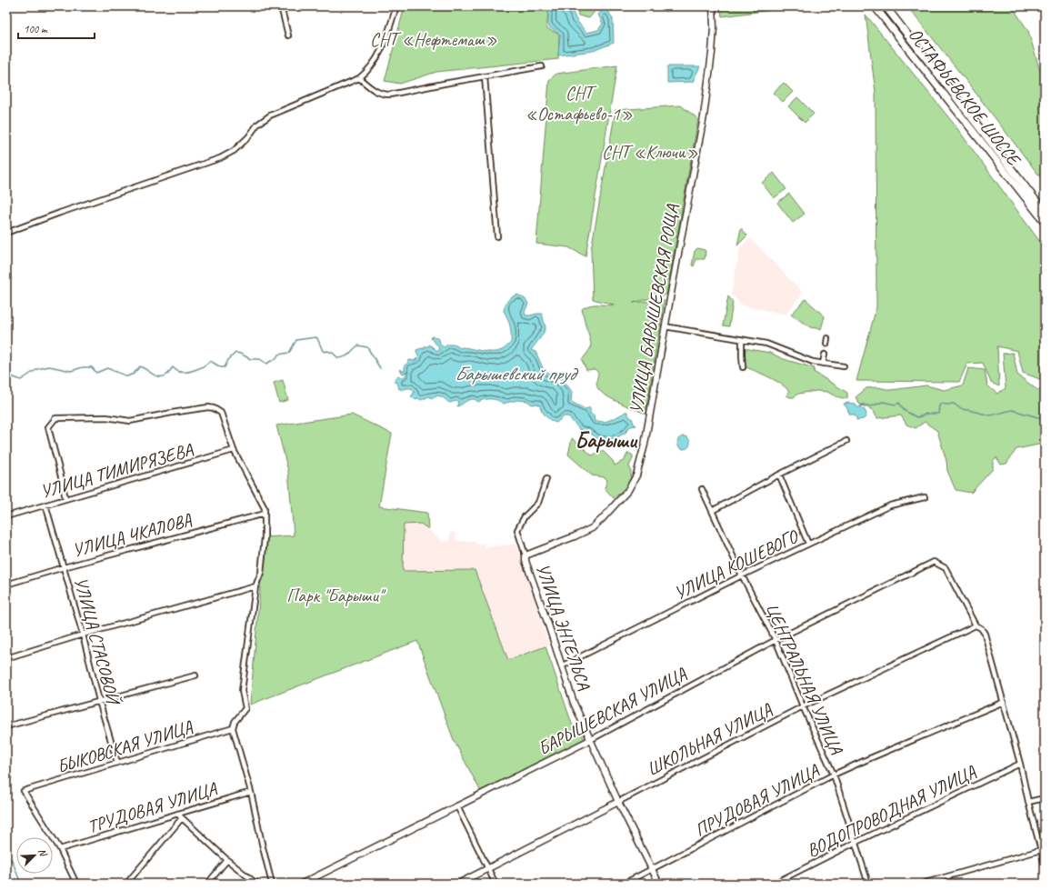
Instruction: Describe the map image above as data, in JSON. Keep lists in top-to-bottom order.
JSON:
{
  "streets": {
    "main road": ["ОСТАФЬЕВСКОЕ ШОССЕ"],
    "street": [
      "УЛИЦА БАРЫШЕВСКАЯ РОЩА",
      "УЛИЦА ТИМИРЯЗЕВА",
      "УЛИЦА ЧКАЛОВА",
      "УЛИЦА КОШЕВОГО",
      "УЛИЦА ЭНГЕЛЬСА",
      "УЛИЦА СТАСОВОЙ",
      "ЦЕНТРАЛЬНАЯ УЛИЦА",
      "БАРЫШЕВСКАЯ УЛИЦА",
      "ШКОЛЬНАЯ УЛИЦА",
      "БЫКОВСКАЯ УЛИЦА",
      "ПРУДОВАЯ УЛИЦА",
      "ТРУДОВАЯ УЛИЦА",
      "ВОДОПРОВОДНАЯ УЛИЦА"
    ]
  },
  "crossings": [
    ["УЛИЦА БАРЫШЕВСКАЯ РОЩА", "УЛИЦА ЭНГЕЛЬСА"],
    ["УЛИЦА ТИМИРЯЗЕВА", "УЛИЦА СТАСОВОЙ"],
    ["УЛИЦА ЧКАЛОВА", "УЛИЦА СТАСОВОЙ"],
    ["УЛИЦА КОШЕВОГО", "УЛИЦА ЭНГЕЛЬСА"],
    ["УЛИЦА КОШЕВОГО", "ЦЕНТРАЛЬНАЯ УЛИЦА"],
    ["УЛИЦА ЭНГЕЛЬСА", "БАРЫШЕВСКАЯ УЛИЦА"],
    ["УЛИЦА ЭНГЕЛЬСА", "ШКОЛЬНАЯ УЛИЦА"],
    ["УЛИЦА ЭНГЕЛЬСА", "ПРУДОВАЯ УЛИЦА"],
    ["УЛИЦА СТАСОВОЙ", "БЫКОВСКАЯ УЛИЦА"],
    ["ЦЕНТРАЛЬНАЯ УЛИЦА", "БАРЫШЕВСКАЯ УЛИЦА"],
    ["ЦЕНТРАЛЬНАЯ УЛИЦА", "ШКОЛЬНАЯ УЛИЦА"],
    ["ЦЕНТРАЛЬНАЯ УЛИЦА", "ПРУДОВАЯ УЛИЦА"],
    ["ЦЕНТРАЛЬНАЯ УЛИЦА", "ВОДОПРОВОДНАЯ УЛИЦА"],
    ["БАРЫШЕВСКАЯ УЛИЦА", "ШКОЛЬНАЯ УЛИЦА"],
    ["БЫКОВСКАЯ УЛИЦА", "ТРУДОВАЯ УЛИЦА"]
  ],
  "districts": ["Барыши"],
  "water": ["Барышевский пруд"],
  "parks": [
    "СНТ «Нефтемаш»",
    "СНТ «Остафьево-1»",
    "СНТ «Ключи»",
    "Парк \"Барыши\""
  ],
  "scale_bar": "100 m",
  "north": "top right"
}
